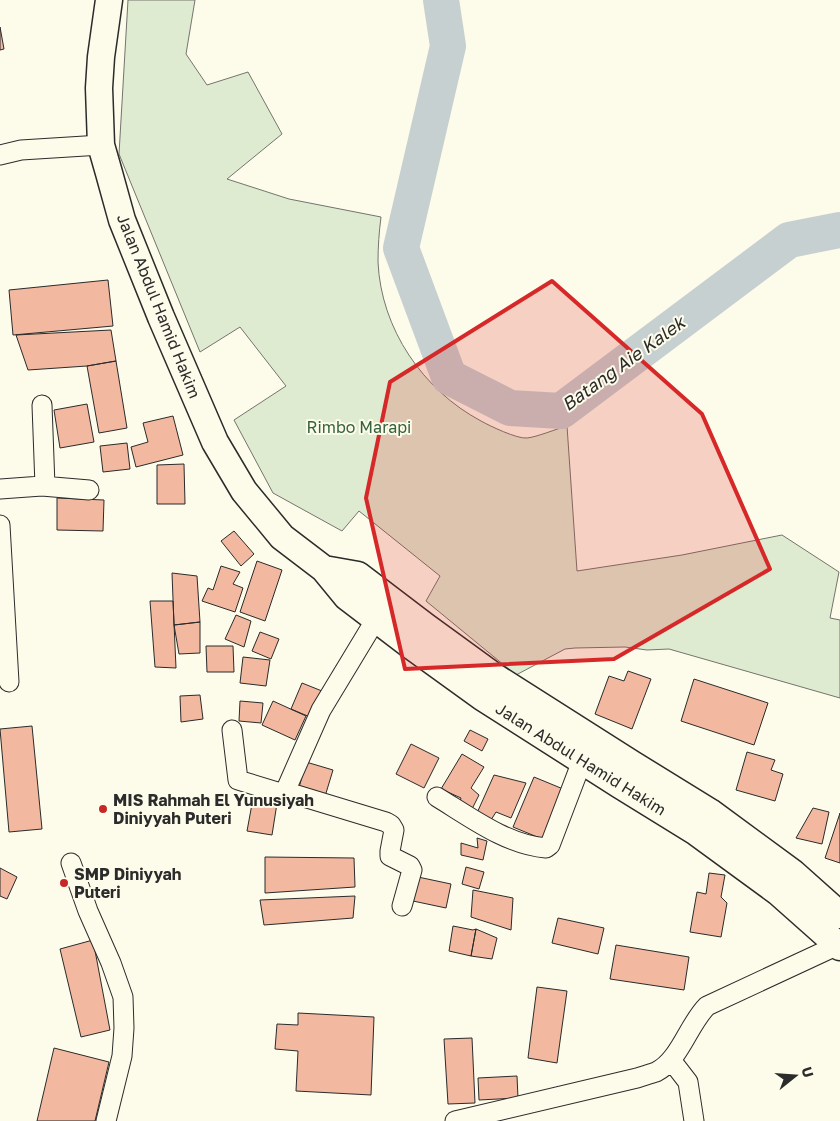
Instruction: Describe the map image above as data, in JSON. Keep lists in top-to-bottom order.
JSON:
{
  "streets": {
    "main road": ["Jalan Abdul Hamid Hakim"]
  },
  "water": ["Batang Aie Kalek"],
  "parks": ["Rimbo Marapi"],
  "places": ["MIS Rahmah El Yunusiyah Diniyyah Puteri", "SMP Diniyyah Puteri"],
  "north": "right"
}
